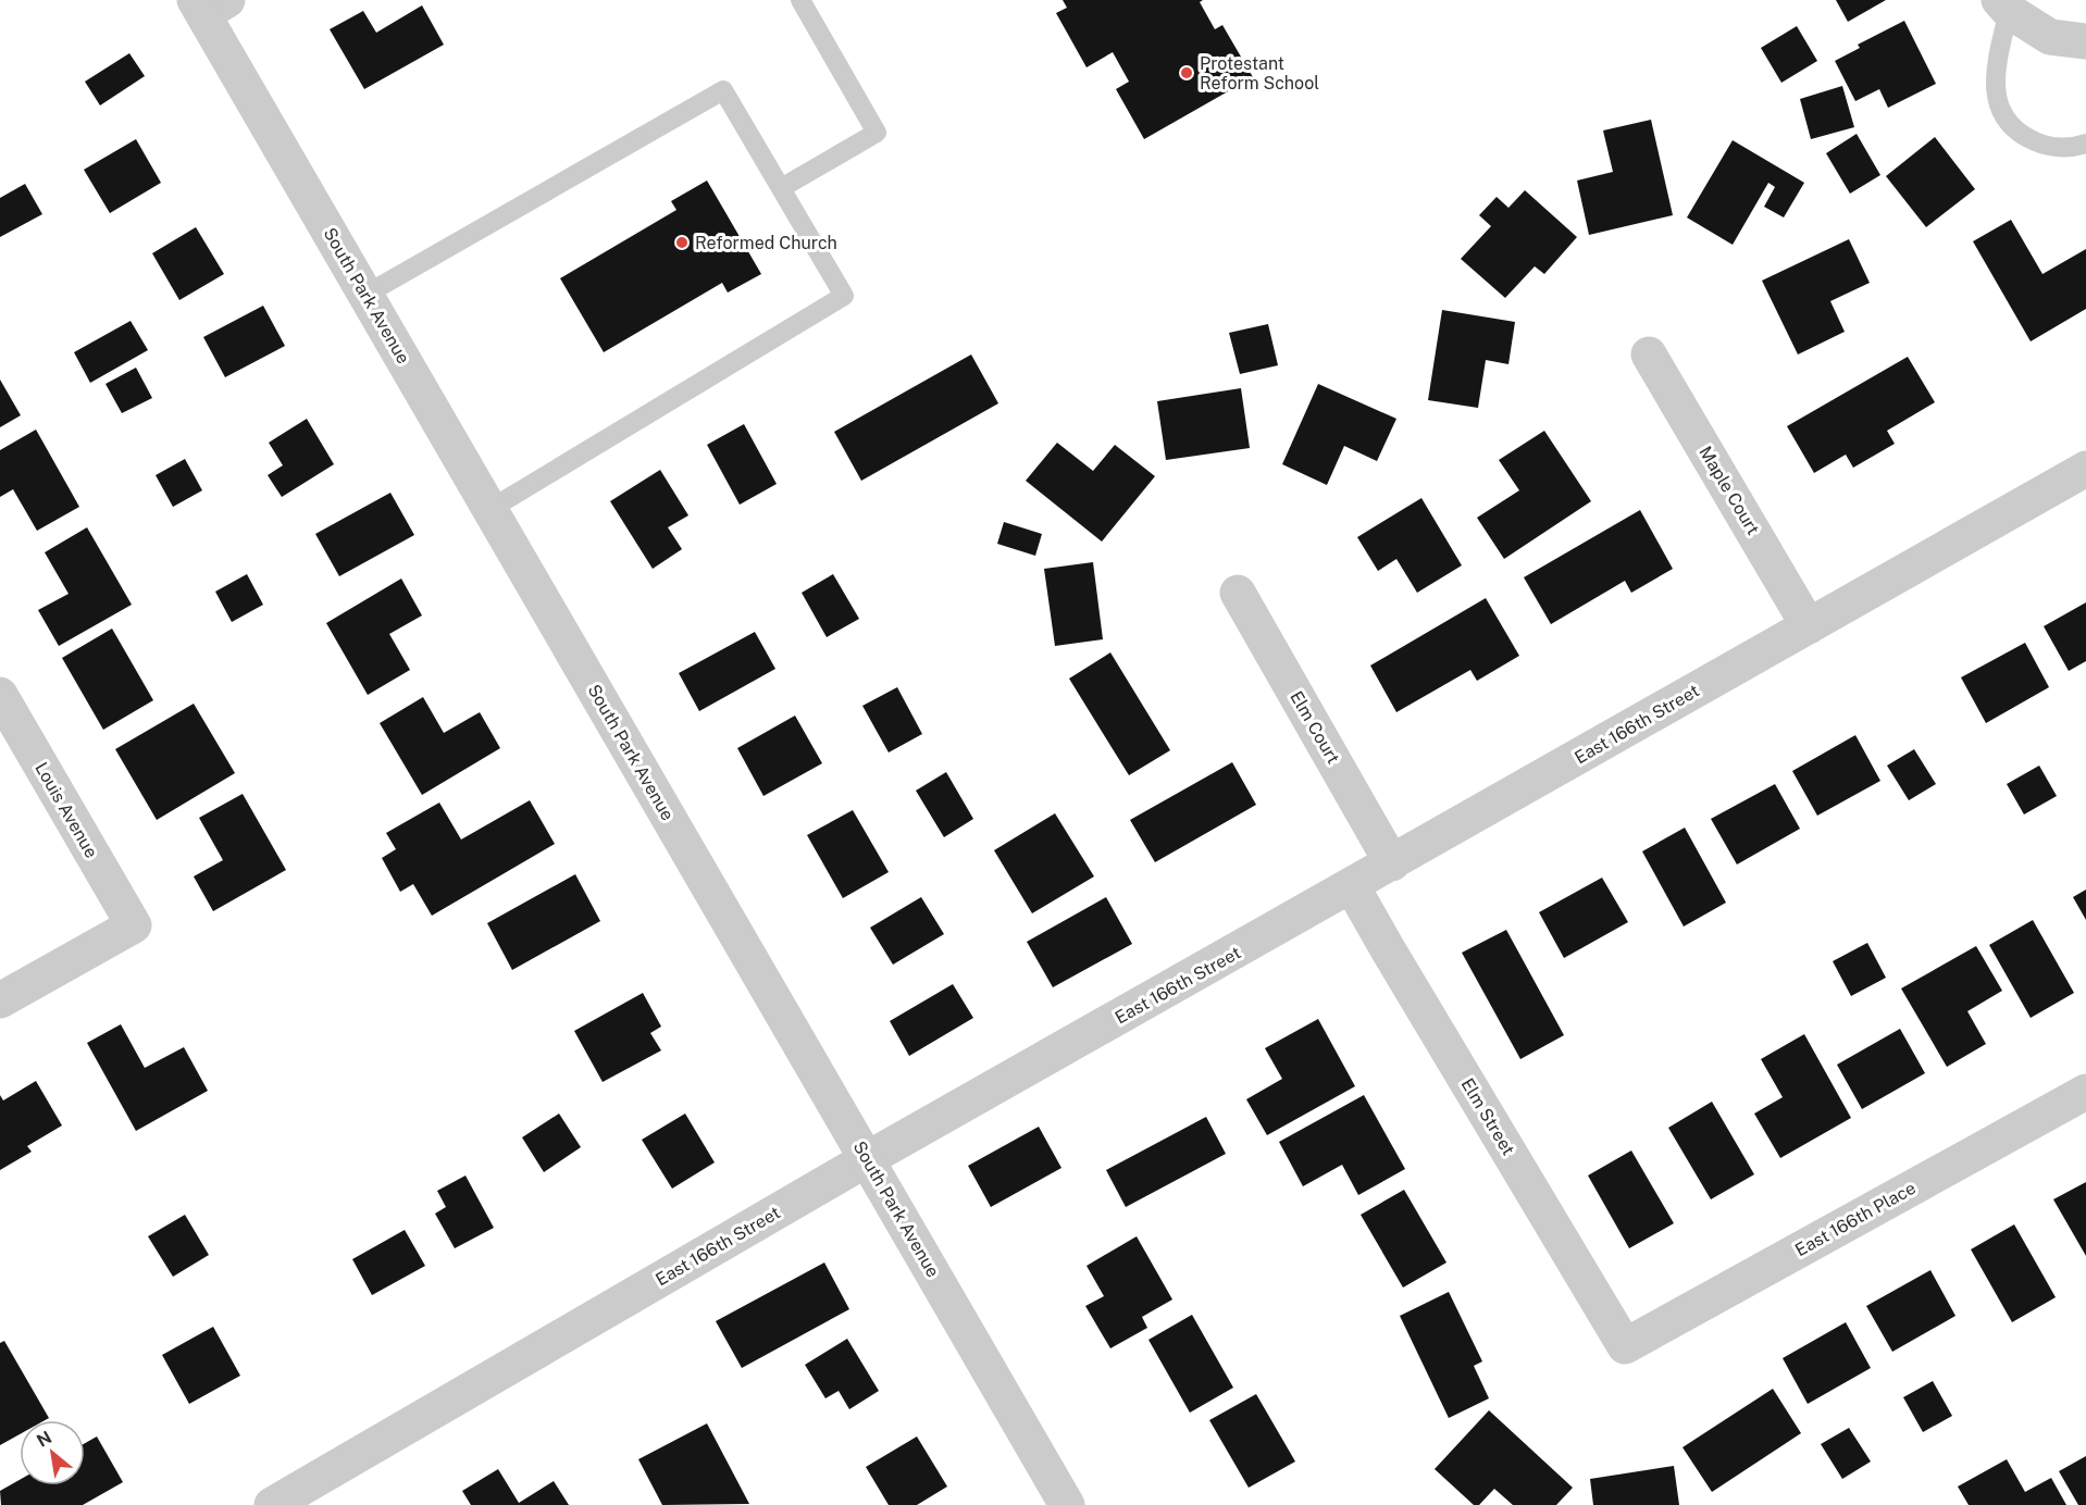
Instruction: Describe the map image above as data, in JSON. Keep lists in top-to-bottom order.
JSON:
{
  "streets": {
    "street": [
      "South Park Avenue",
      "Maple Court",
      "East 166th Street",
      "Elm Court",
      "Louis Avenue",
      "Elm Street",
      "East 166th Place"
    ]
  },
  "crossings": [
    ["South Park Avenue", "East 166th Street"],
    ["Maple Court", "East 166th Street"],
    ["East 166th Street", "Elm Court"],
    ["East 166th Street", "Elm Street"],
    ["Elm Street", "East 166th Place"]
  ],
  "places": ["Protestant Reform School", "Reformed Church"],
  "north": "top left"
}
